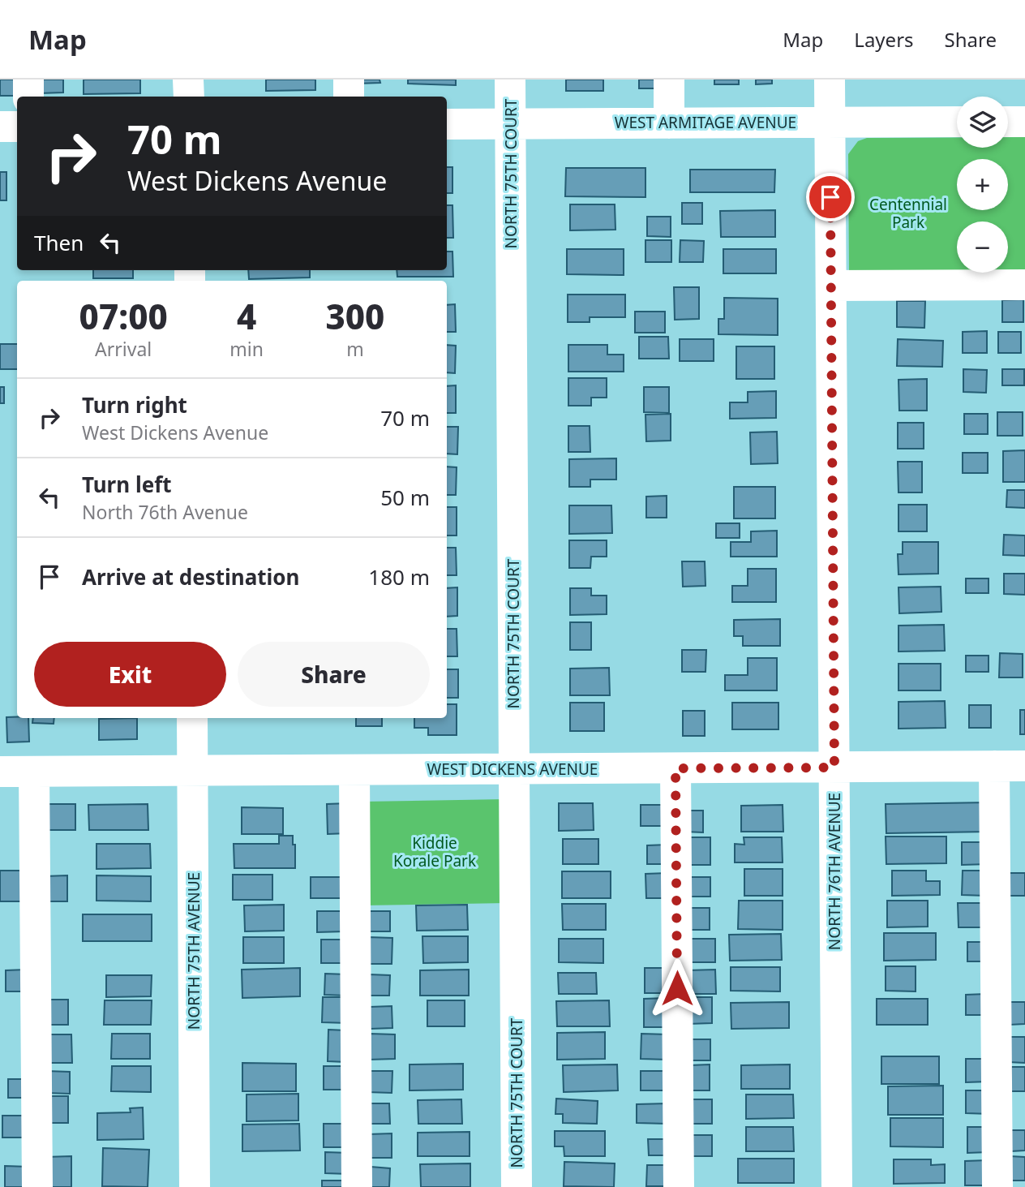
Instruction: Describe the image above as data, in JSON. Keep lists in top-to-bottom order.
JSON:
{
  "streets": {
    "street": [
      "WEST ARMITAGE AVENUE",
      "NORTH 75TH COURT",
      "WEST DICKENS AVENUE",
      "NORTH 76TH AVENUE",
      "NORTH 75TH AVENUE"
    ]
  },
  "crossings": [
    ["WEST ARMITAGE AVENUE", "NORTH 75TH COURT"],
    ["WEST ARMITAGE AVENUE", "NORTH 76TH AVENUE"],
    ["NORTH 75TH COURT", "WEST DICKENS AVENUE"],
    ["WEST DICKENS AVENUE", "NORTH 76TH AVENUE"],
    ["WEST DICKENS AVENUE", "NORTH 75TH AVENUE"]
  ],
  "parks": ["Centennial Park", "Kiddie Korale Park"],
  "page": {
    "header": "Map",
    "nav": ["Map", "Layers", "Share"],
    "map_buttons": ["+", "−"],
    "turn": ["70 m", "West Dickens Avenue"],
    "then": "Then",
    "eta": [
      "07:00",
      "Arrival",
      "4",
      "min",
      "300",
      "m"
    ],
    "list": [
      {
        "name": "Turn right",
        "note": "West Dickens Avenue",
        "value": "70 m"
      },
      {
        "name": "Turn left",
        "note": "North 76th Avenue",
        "value": "50 m"
      },
      {
        "name": "Arrive at destination",
        "value": "180 m"
      }
    ],
    "buttons": ["Exit", "Share"]
  }
}
